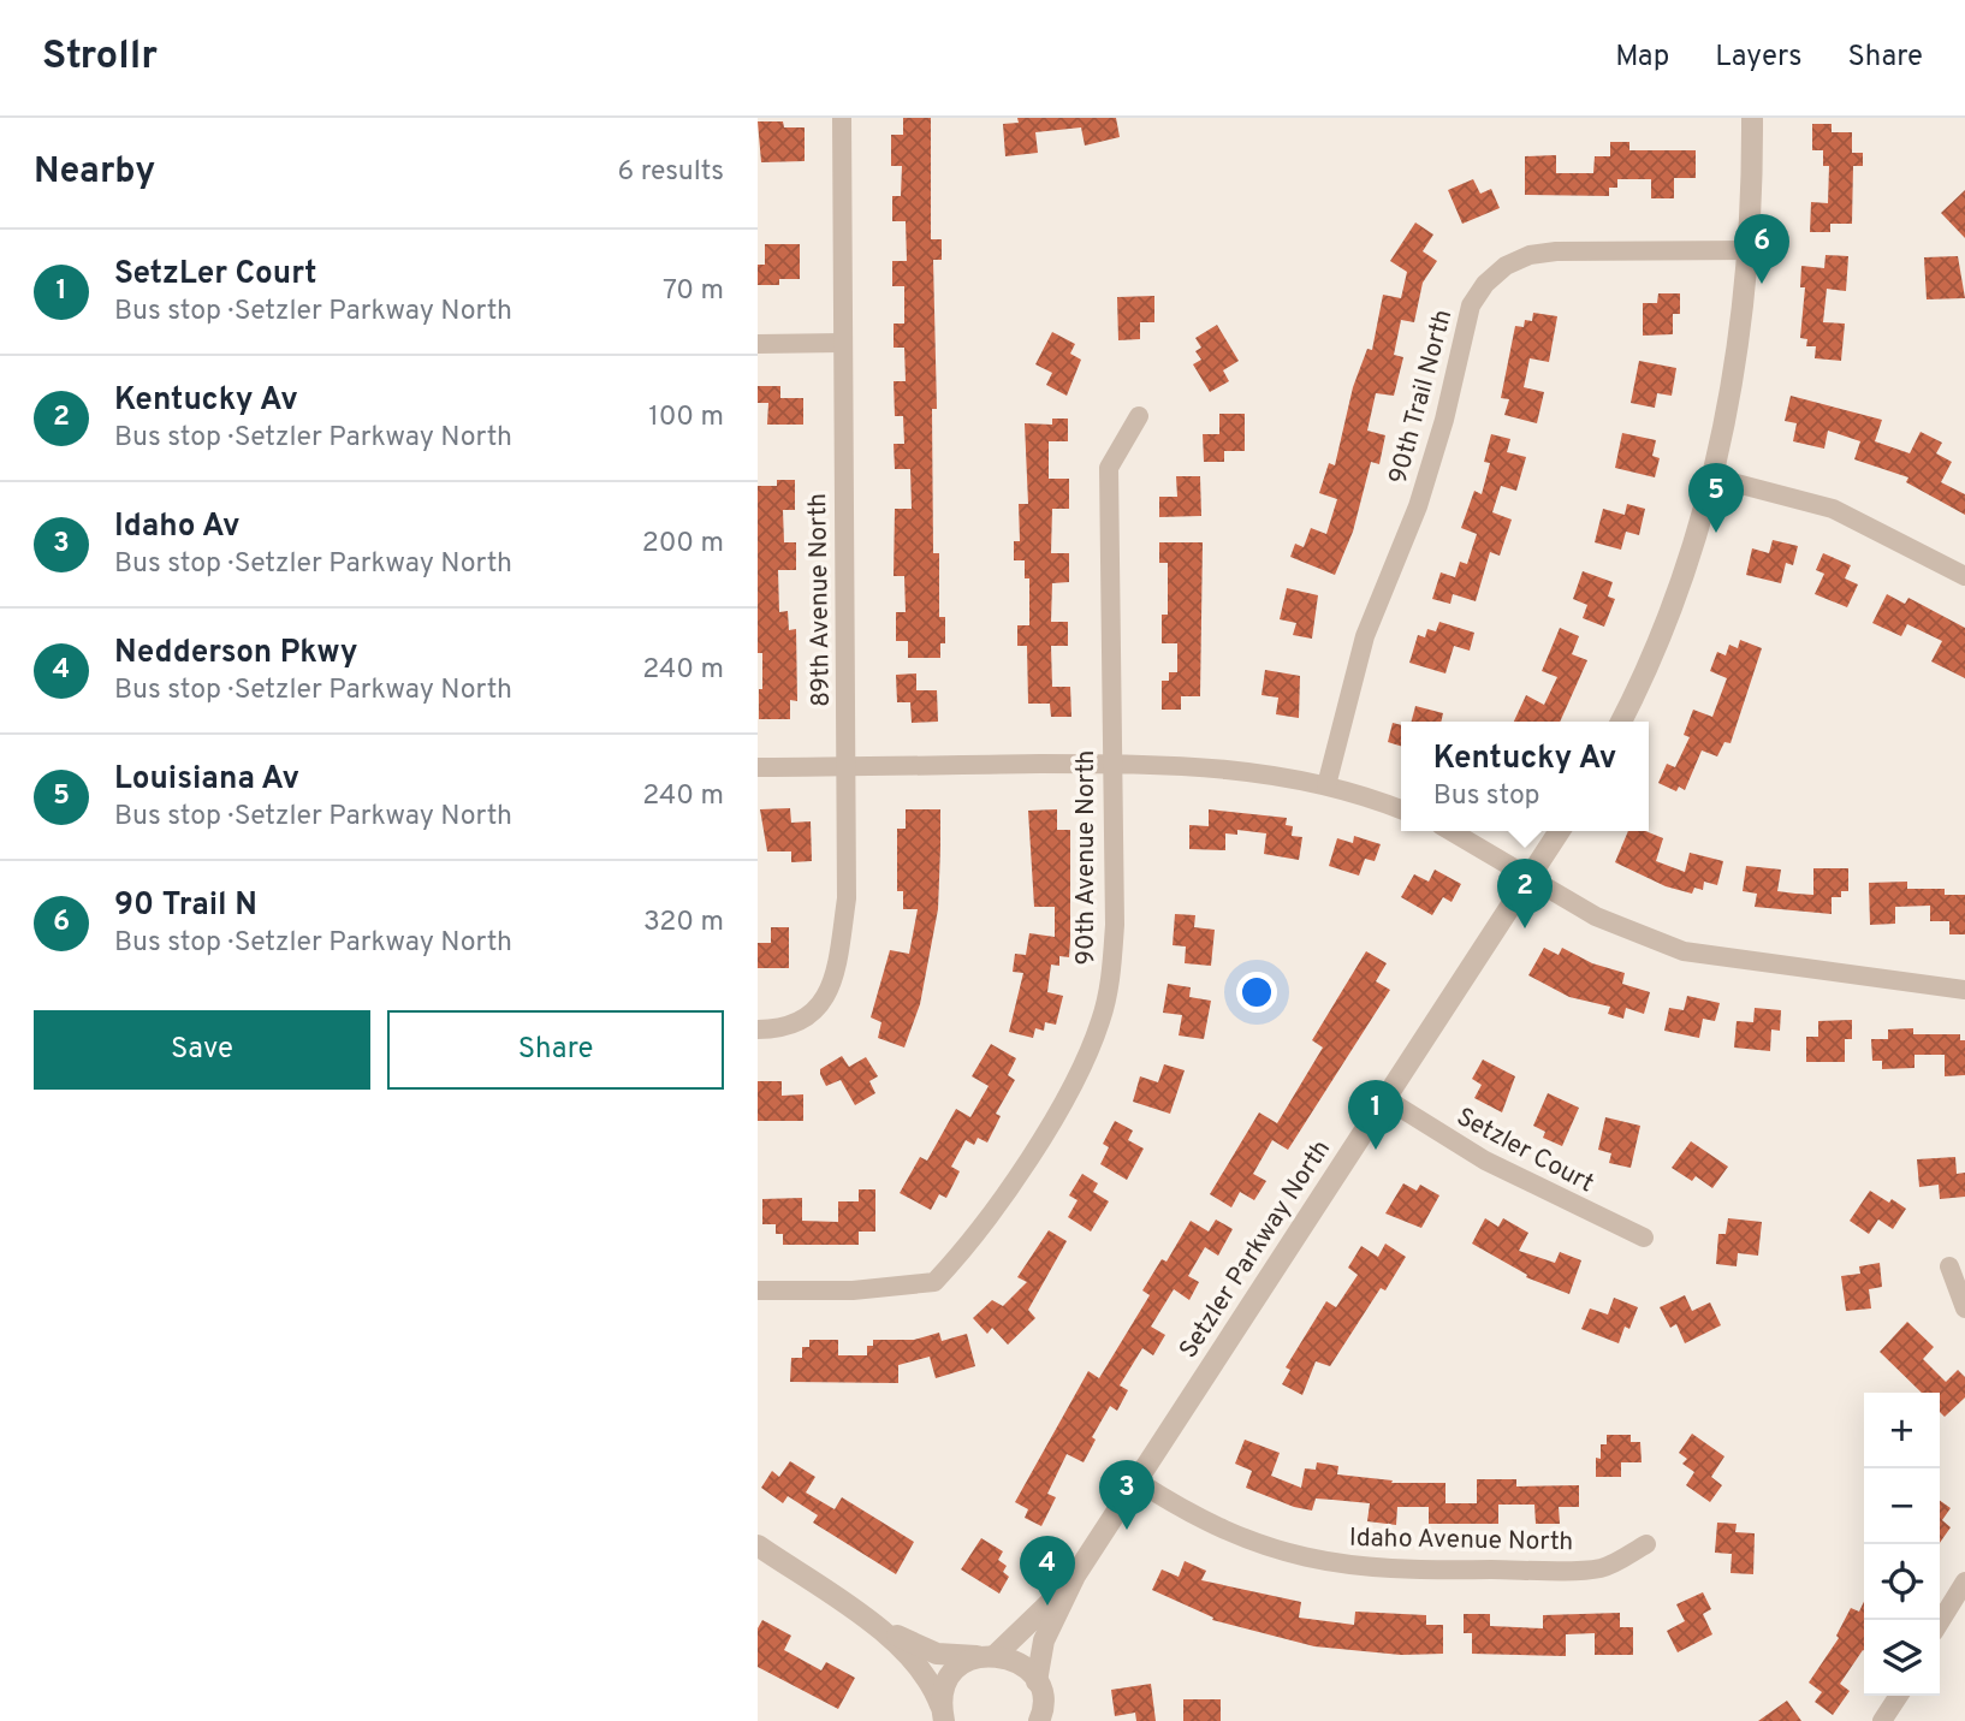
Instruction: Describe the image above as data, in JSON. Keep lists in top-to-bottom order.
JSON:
{
  "streets": {
    "street": [
      "90th Trail North",
      "89th Avenue North",
      "90th Avenue North",
      "Setzler Court",
      "Setzler Parkway North",
      "Idaho Avenue North"
    ]
  },
  "crossings": [
    ["Setzler Court", "Setzler Parkway North"],
    ["Setzler Parkway North", "Idaho Avenue North"]
  ],
  "page": {
    "header": "Strollr",
    "nav": ["Map", "Layers", "Share"],
    "heading": ["Nearby", "6 results"],
    "pins": [
      "6",
      "5",
      "2",
      "1",
      "3",
      "4"
    ],
    "list": [
      {
        "mark": "1",
        "name": "SetzLer Court",
        "note": "Bus stop · Setzler Parkway North",
        "value": "70 m"
      },
      {
        "mark": "2",
        "name": "Kentucky Av",
        "note": "Bus stop · Setzler Parkway North",
        "value": "100 m"
      },
      {
        "mark": "3",
        "name": "Idaho Av",
        "note": "Bus stop · Setzler Parkway North",
        "value": "200 m"
      },
      {
        "mark": "4",
        "name": "Nedderson Pkwy",
        "note": "Bus stop · Setzler Parkway North",
        "value": "240 m"
      },
      {
        "mark": "5",
        "name": "Louisiana Av",
        "note": "Bus stop · Setzler Parkway North",
        "value": "240 m"
      },
      {
        "mark": "6",
        "name": "90 Trail N",
        "note": "Bus stop · Setzler Parkway North",
        "value": "320 m"
      }
    ],
    "popup": ["Kentucky Av", "Bus stop"],
    "buttons": ["Save", "Share"],
    "map_buttons": ["+", "−"]
  }
}
